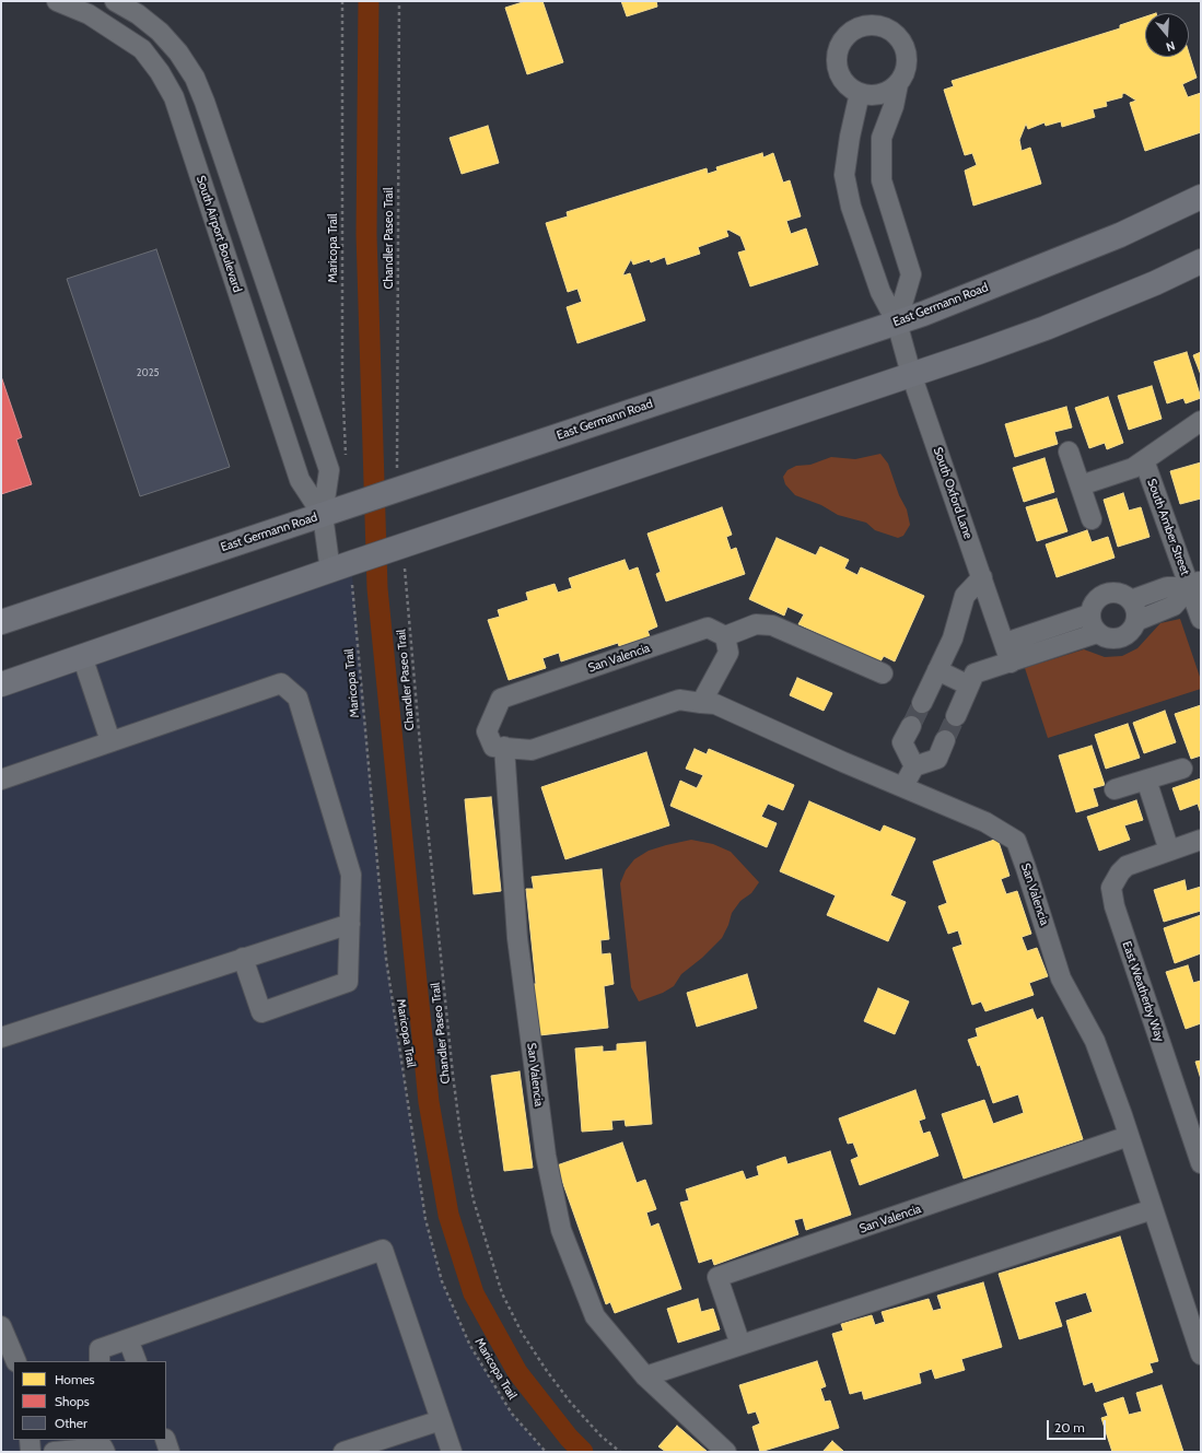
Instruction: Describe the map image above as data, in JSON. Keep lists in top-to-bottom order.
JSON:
{
  "streets": {
    "main road": ["East Germann Road"],
    "street": [
      "South Airport Boulevard",
      "South Oxford Lane",
      "South Amber Street",
      "San Valencia",
      "East Weatherby Way"
    ],
    "path": ["Chandler Paseo Trail", "Maricopa Trail"]
  },
  "crossings": [
    ["South Airport Boulevard", "Maricopa Trail"],
    ["South Airport Boulevard", "East Germann Road"],
    ["Chandler Paseo Trail", "East Germann Road"],
    ["East Germann Road", "South Oxford Lane"]
  ],
  "house_numbers": ["2025"],
  "legend": ["Homes", "Shops", "Other"],
  "scale_bar": "20 m",
  "north": "bottom"
}
